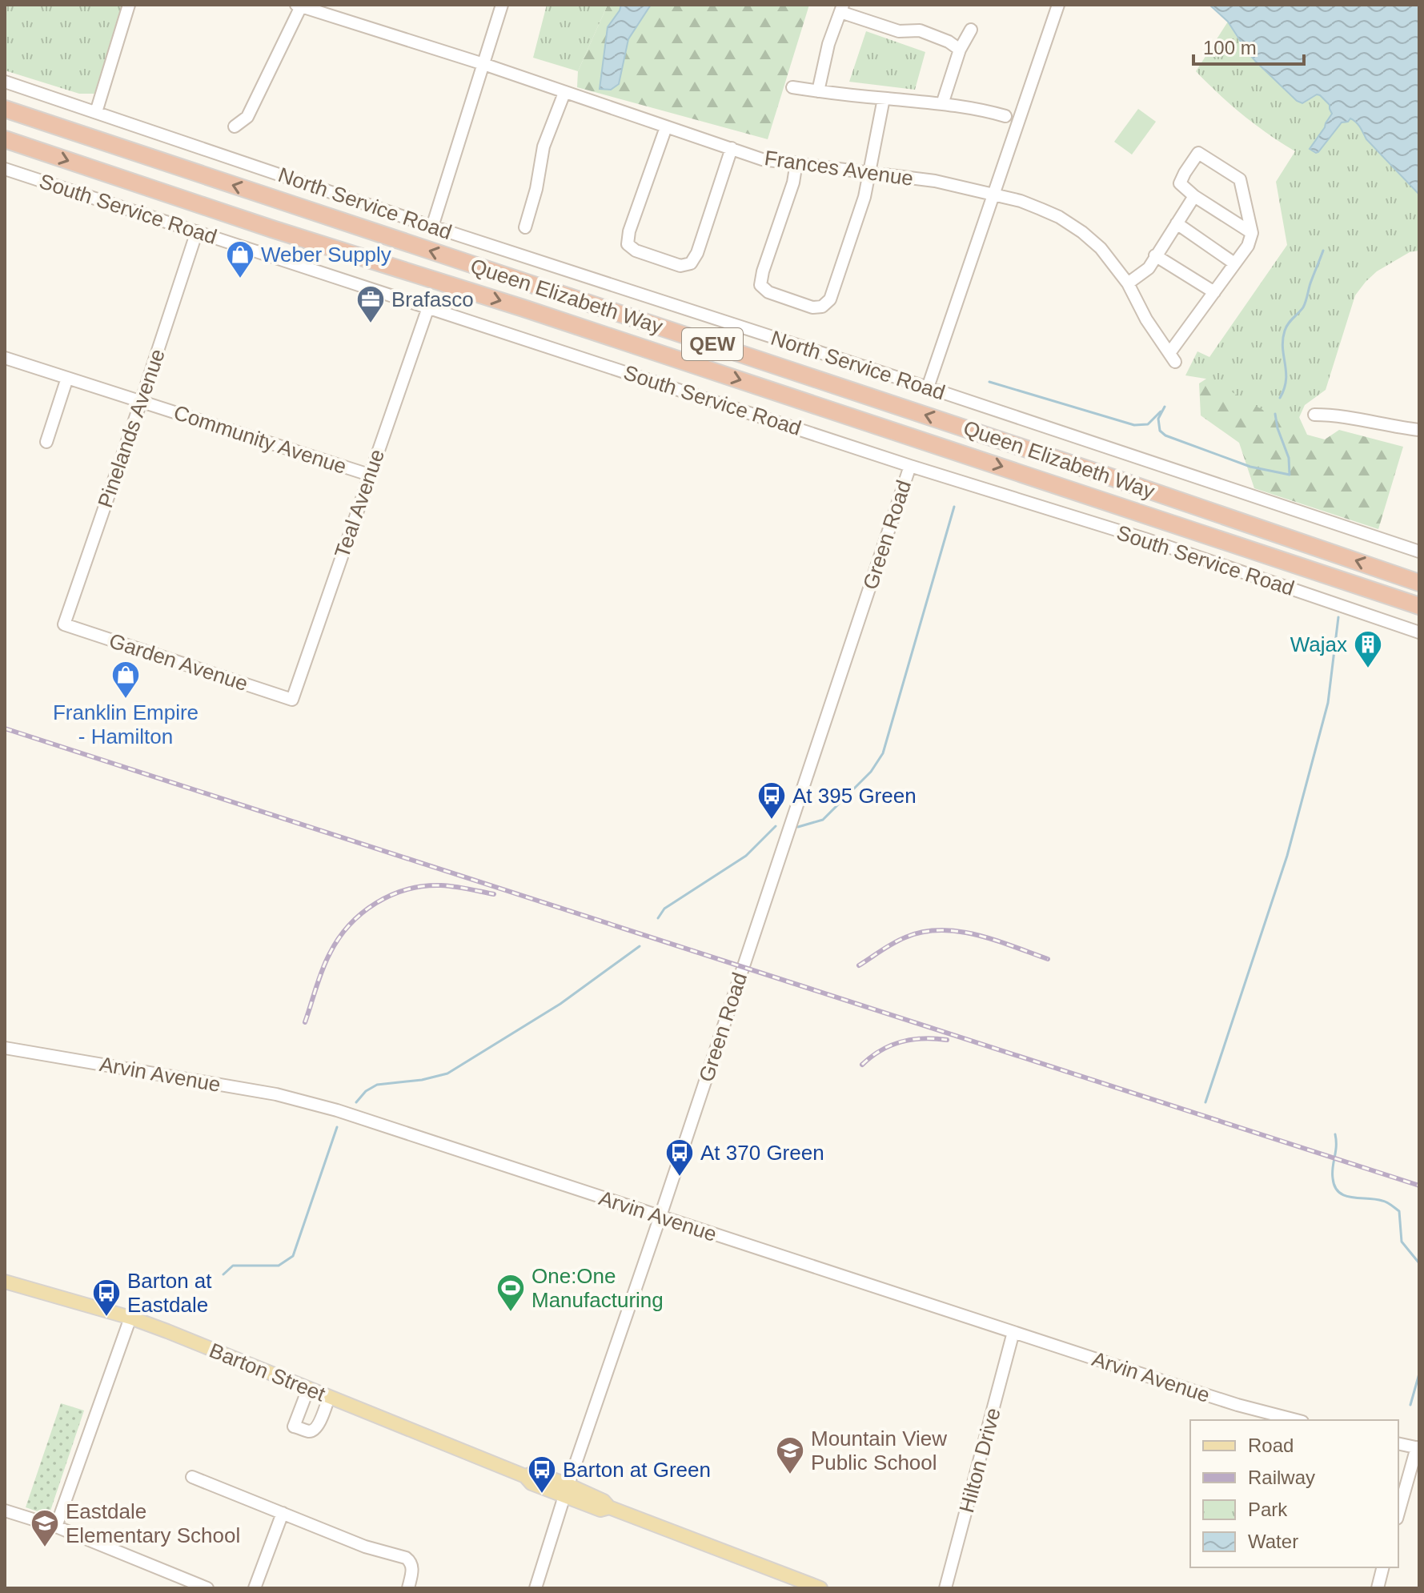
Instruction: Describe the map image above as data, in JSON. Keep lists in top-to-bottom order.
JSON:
{
  "streets": {
    "highway": ["Queen Elizabeth Way", "QEW"],
    "main road": ["Barton Street"],
    "street": [
      "Frances Avenue",
      "North Service Road",
      "South Service Road",
      "Pinelands Avenue",
      "Community Avenue",
      "Teal Avenue",
      "Green Road",
      "Garden Avenue",
      "Arvin Avenue",
      "Hilton Drive"
    ]
  },
  "crossings": [
    ["South Service Road", "Pinelands Avenue"],
    ["South Service Road", "Teal Avenue"],
    ["South Service Road", "Green Road"],
    ["Pinelands Avenue", "Community Avenue"],
    ["Pinelands Avenue", "Garden Avenue"],
    ["Community Avenue", "Teal Avenue"],
    ["Teal Avenue", "Garden Avenue"],
    ["Green Road", "Arvin Avenue"],
    ["Green Road", "Barton Street"],
    ["Arvin Avenue", "Hilton Drive"]
  ],
  "places": {
    "shop": ["Weber Supply", "Franklin Empire - Hamilton"],
    "office": ["Brafasco"],
    "building": ["Wajax"],
    "bus stop": [
      "At 395 Green",
      "At 370 Green",
      "Barton at Eastdale",
      "Barton at Green"
    ],
    "sports": ["One:One Manufacturing"],
    "school or university": ["Mountain View Public School", "Eastdale Elementary School"]
  },
  "legend": [
    "Road",
    "Railway",
    "Park",
    "Water"
  ],
  "scale_bar": "100 m"
}
